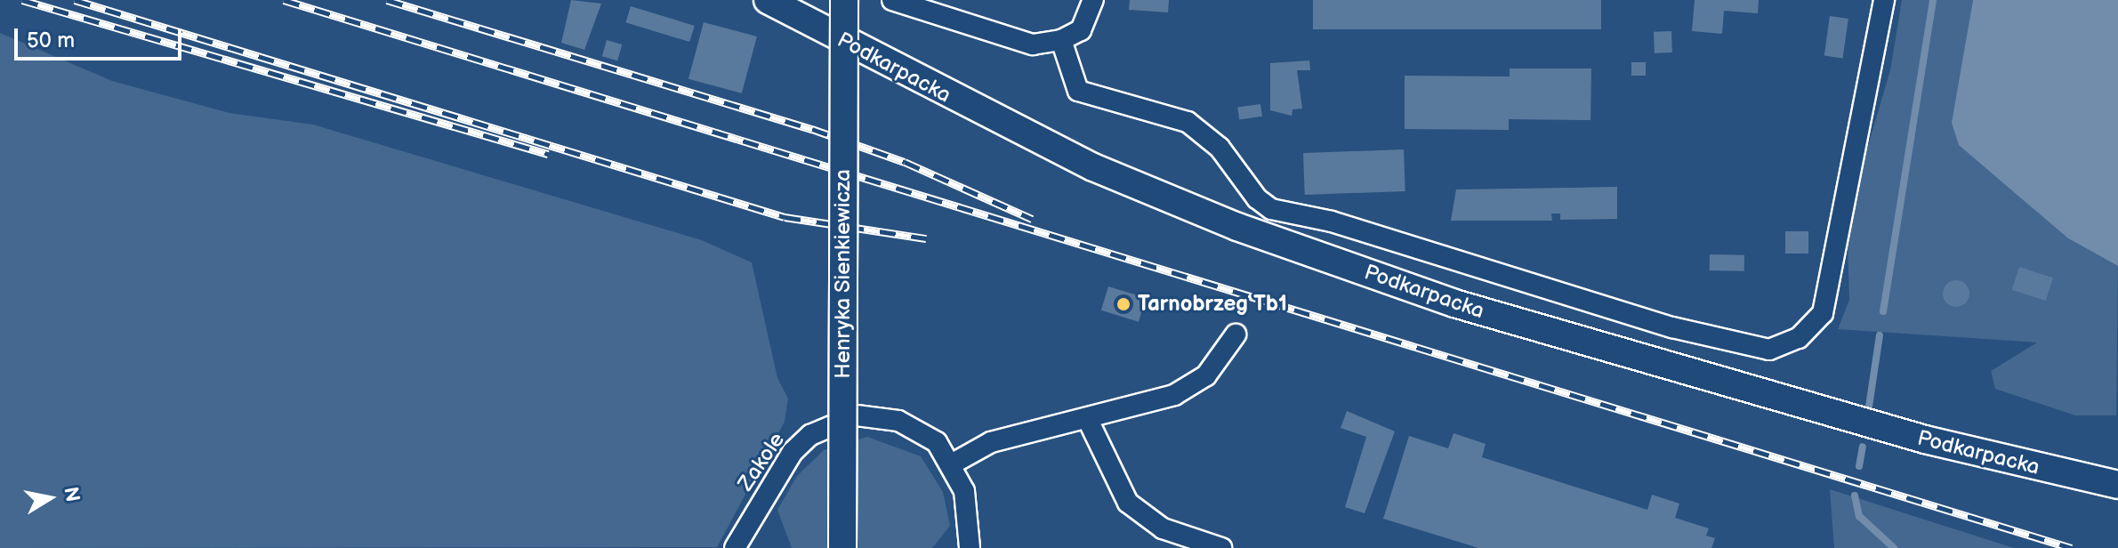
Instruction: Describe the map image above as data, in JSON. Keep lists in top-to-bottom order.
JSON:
{
  "streets": {
    "main road": ["Podkarpacka", "Henryka Sienkiewicza"],
    "street": ["Zakole"]
  },
  "places": ["Tarnobrzeg Tb1"],
  "scale_bar": "50 m",
  "north": "right"
}
